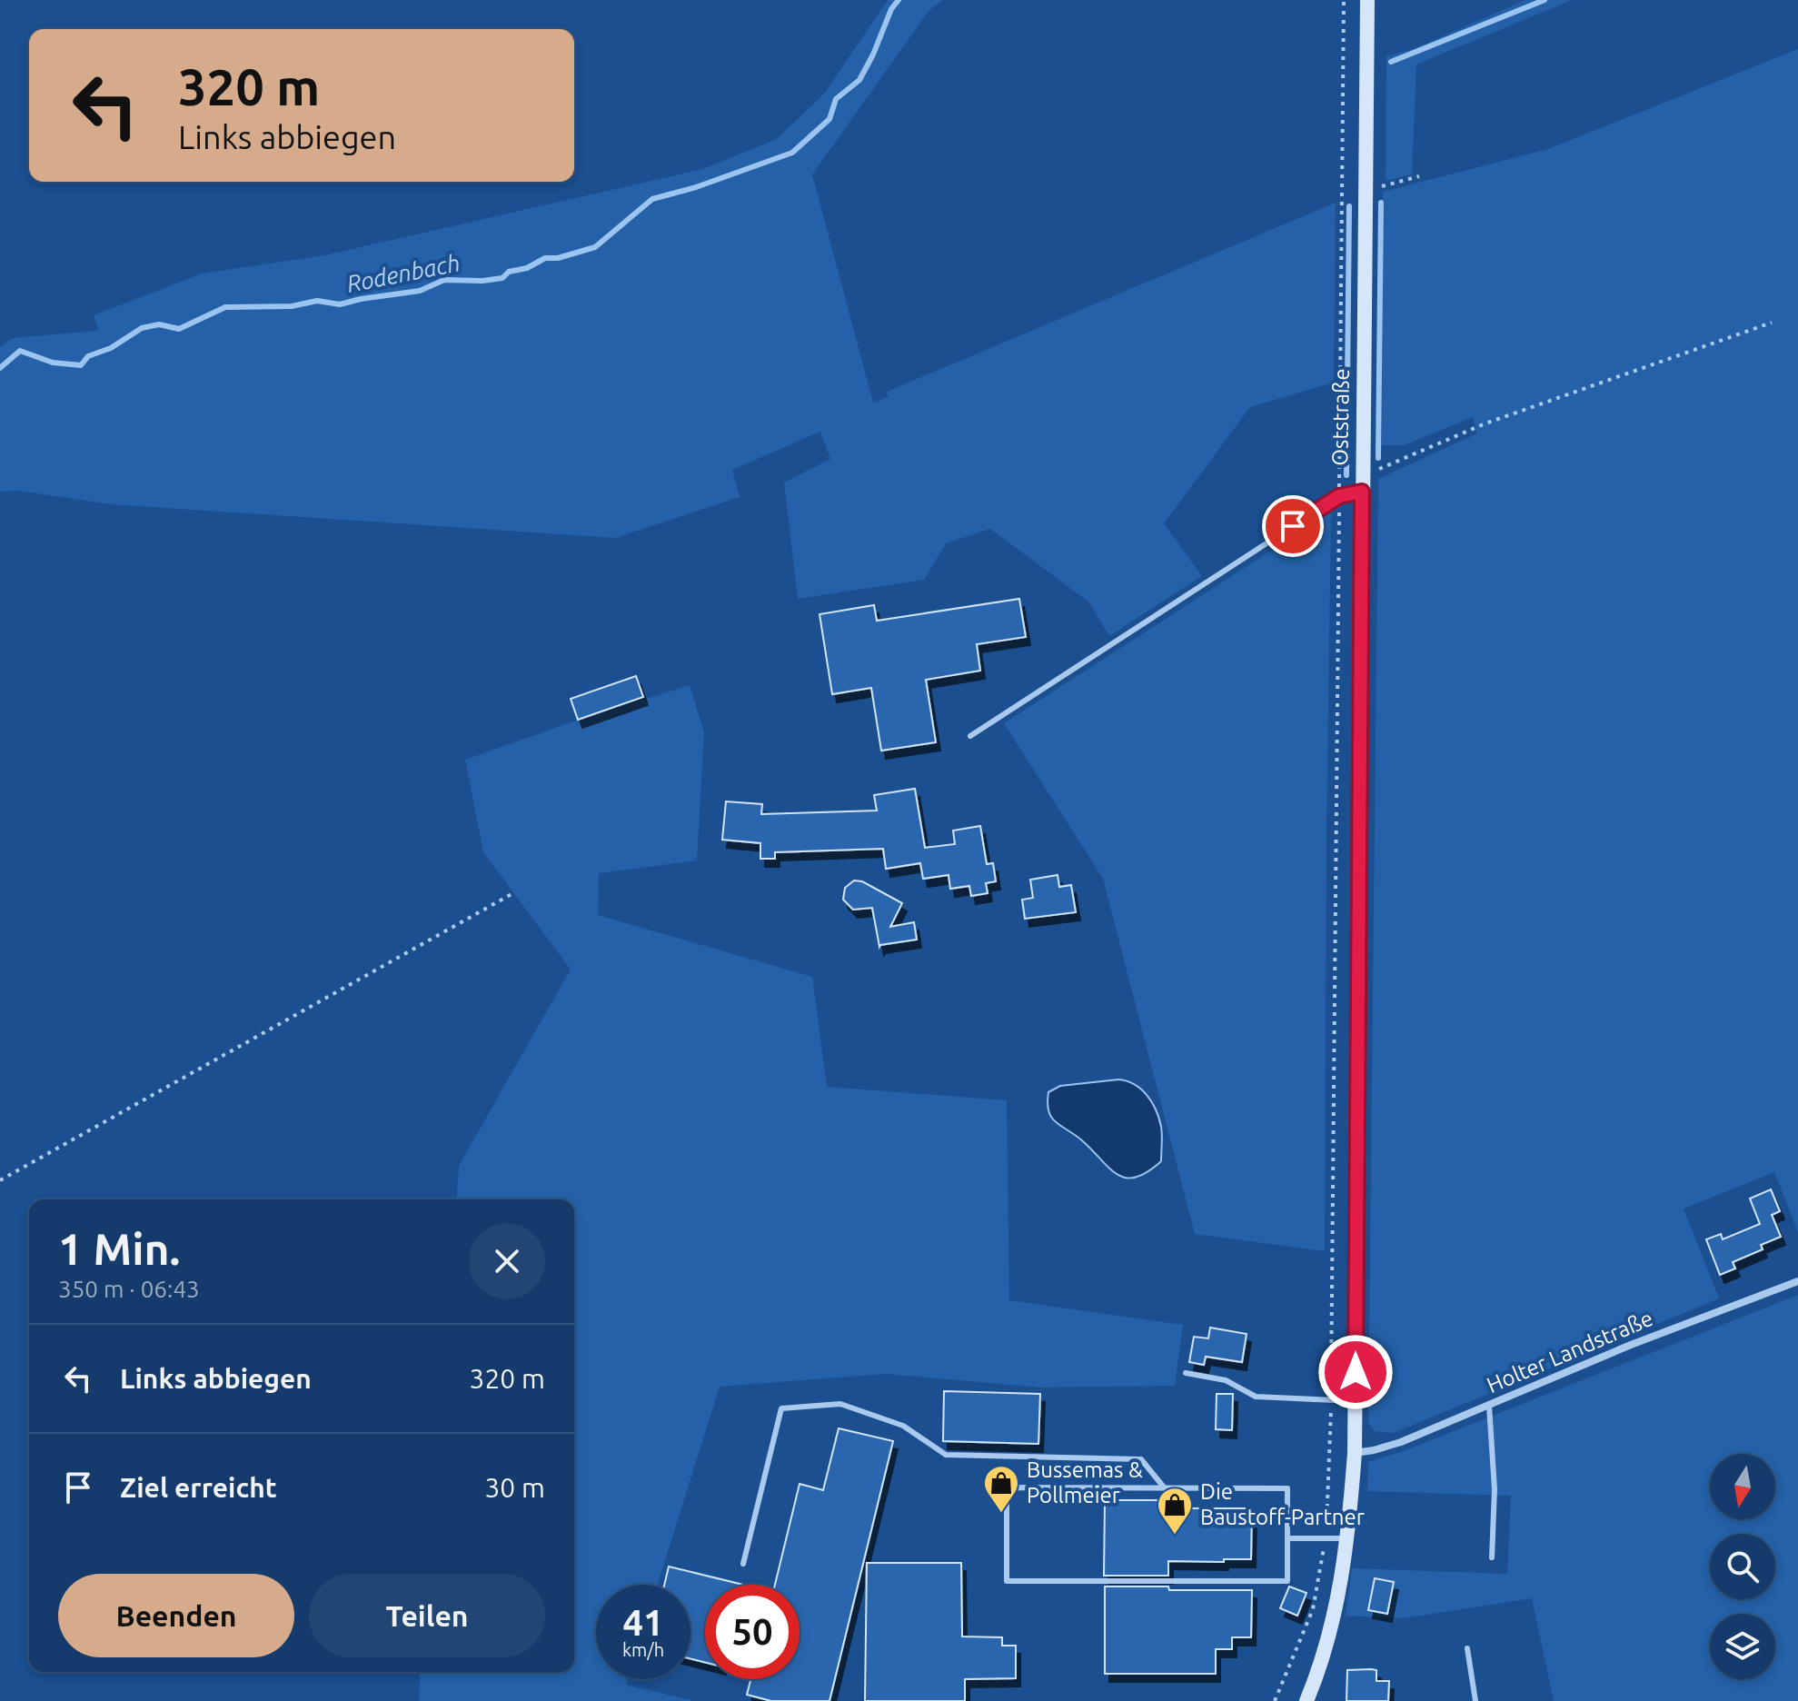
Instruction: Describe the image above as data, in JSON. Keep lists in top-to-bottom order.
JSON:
{
  "streets": {
    "main road": ["Oststraße"],
    "street": ["Holter Landstraße"]
  },
  "crossings": [
    ["Oststraße", "Holter Landstraße"]
  ],
  "water": ["Rodenbach"],
  "places": {
    "shop": ["Bussemas & Pollmeier", "Die Baustoff-Partner"]
  },
  "north": "bottom",
  "page": {
    "turn": ["320 m", "Links abbiegen"],
    "heading": ["1 Min.", "350 m · 06:43"],
    "list": [
      {
        "name": "Links abbiegen",
        "value": "320 m"
      },
      {
        "name": "Ziel erreicht",
        "value": "30 m"
      }
    ],
    "buttons": ["Beenden", "Teilen"],
    "speed": "41 km/h",
    "limit": "50"
  }
}
